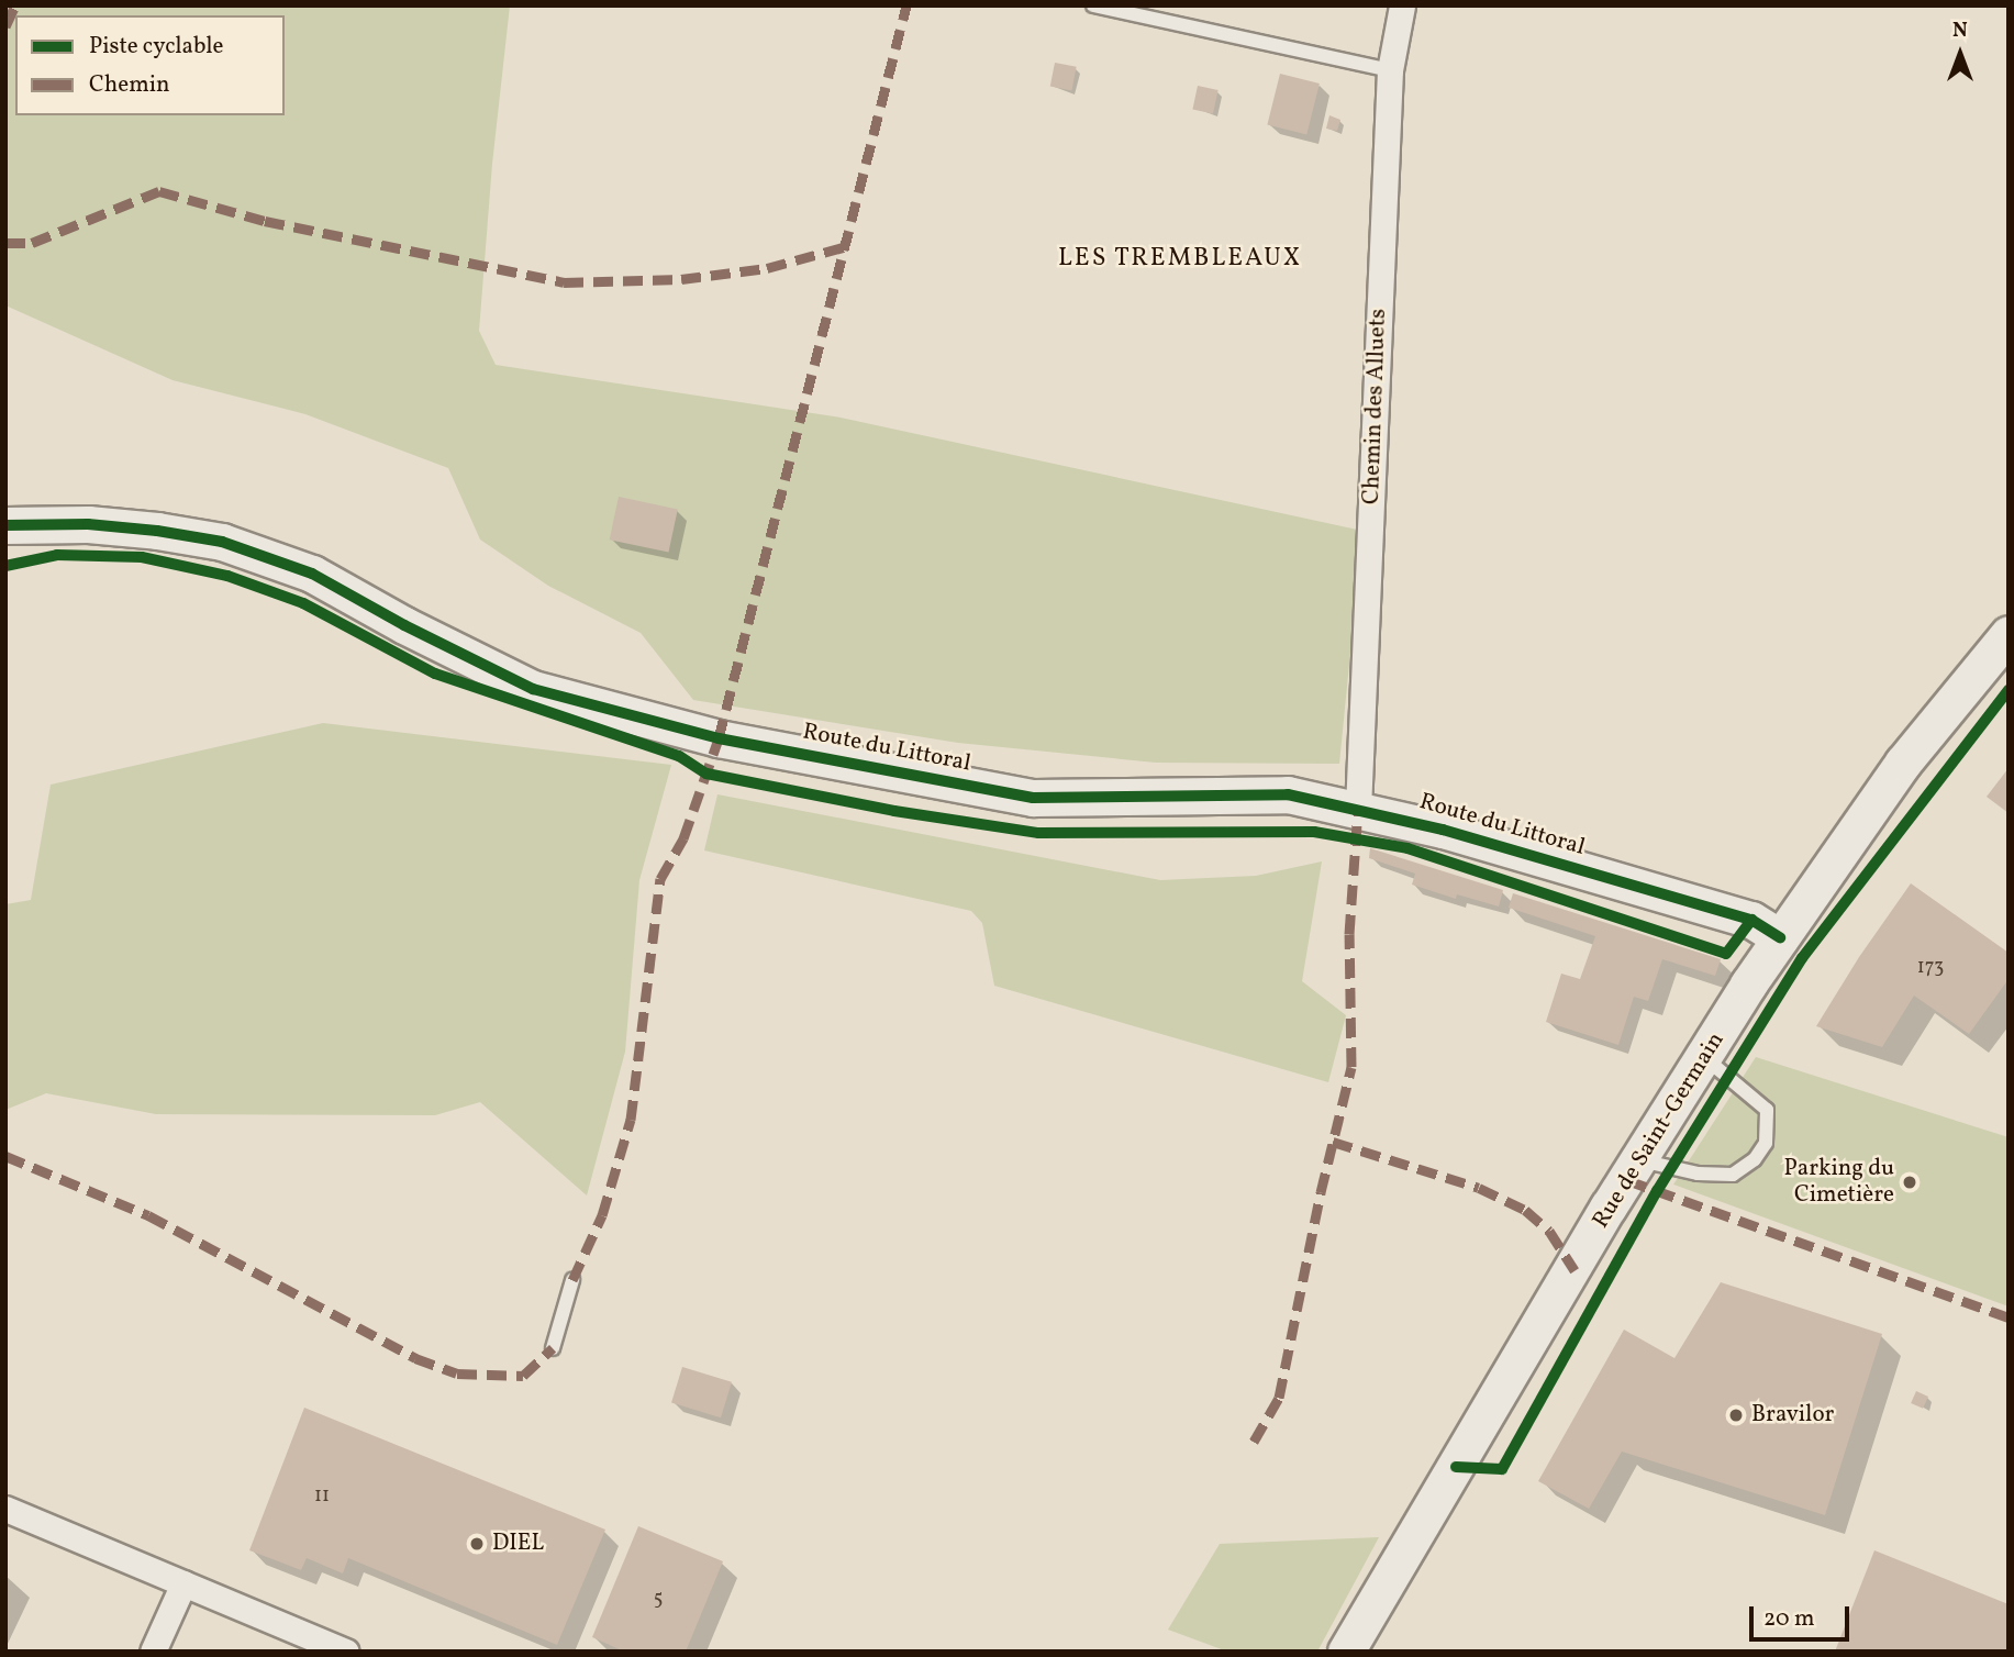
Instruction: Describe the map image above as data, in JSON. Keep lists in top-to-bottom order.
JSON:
{
  "streets": {
    "street": ["Chemin des Alluets", "Route du Littoral", "Rue de Saint-Germain"]
  },
  "crossings": [
    ["Chemin des Alluets", "Route du Littoral"],
    ["Route du Littoral", "Rue de Saint-Germain"]
  ],
  "districts": ["LES TREMBLEAUX"],
  "places": ["Parking du Cimetière", "Bravilor", "DIEL"],
  "house_numbers": ["173", "11", "5"],
  "legend": ["Piste cyclable", "Chemin"],
  "scale_bar": "20 m",
  "north": "top"
}
